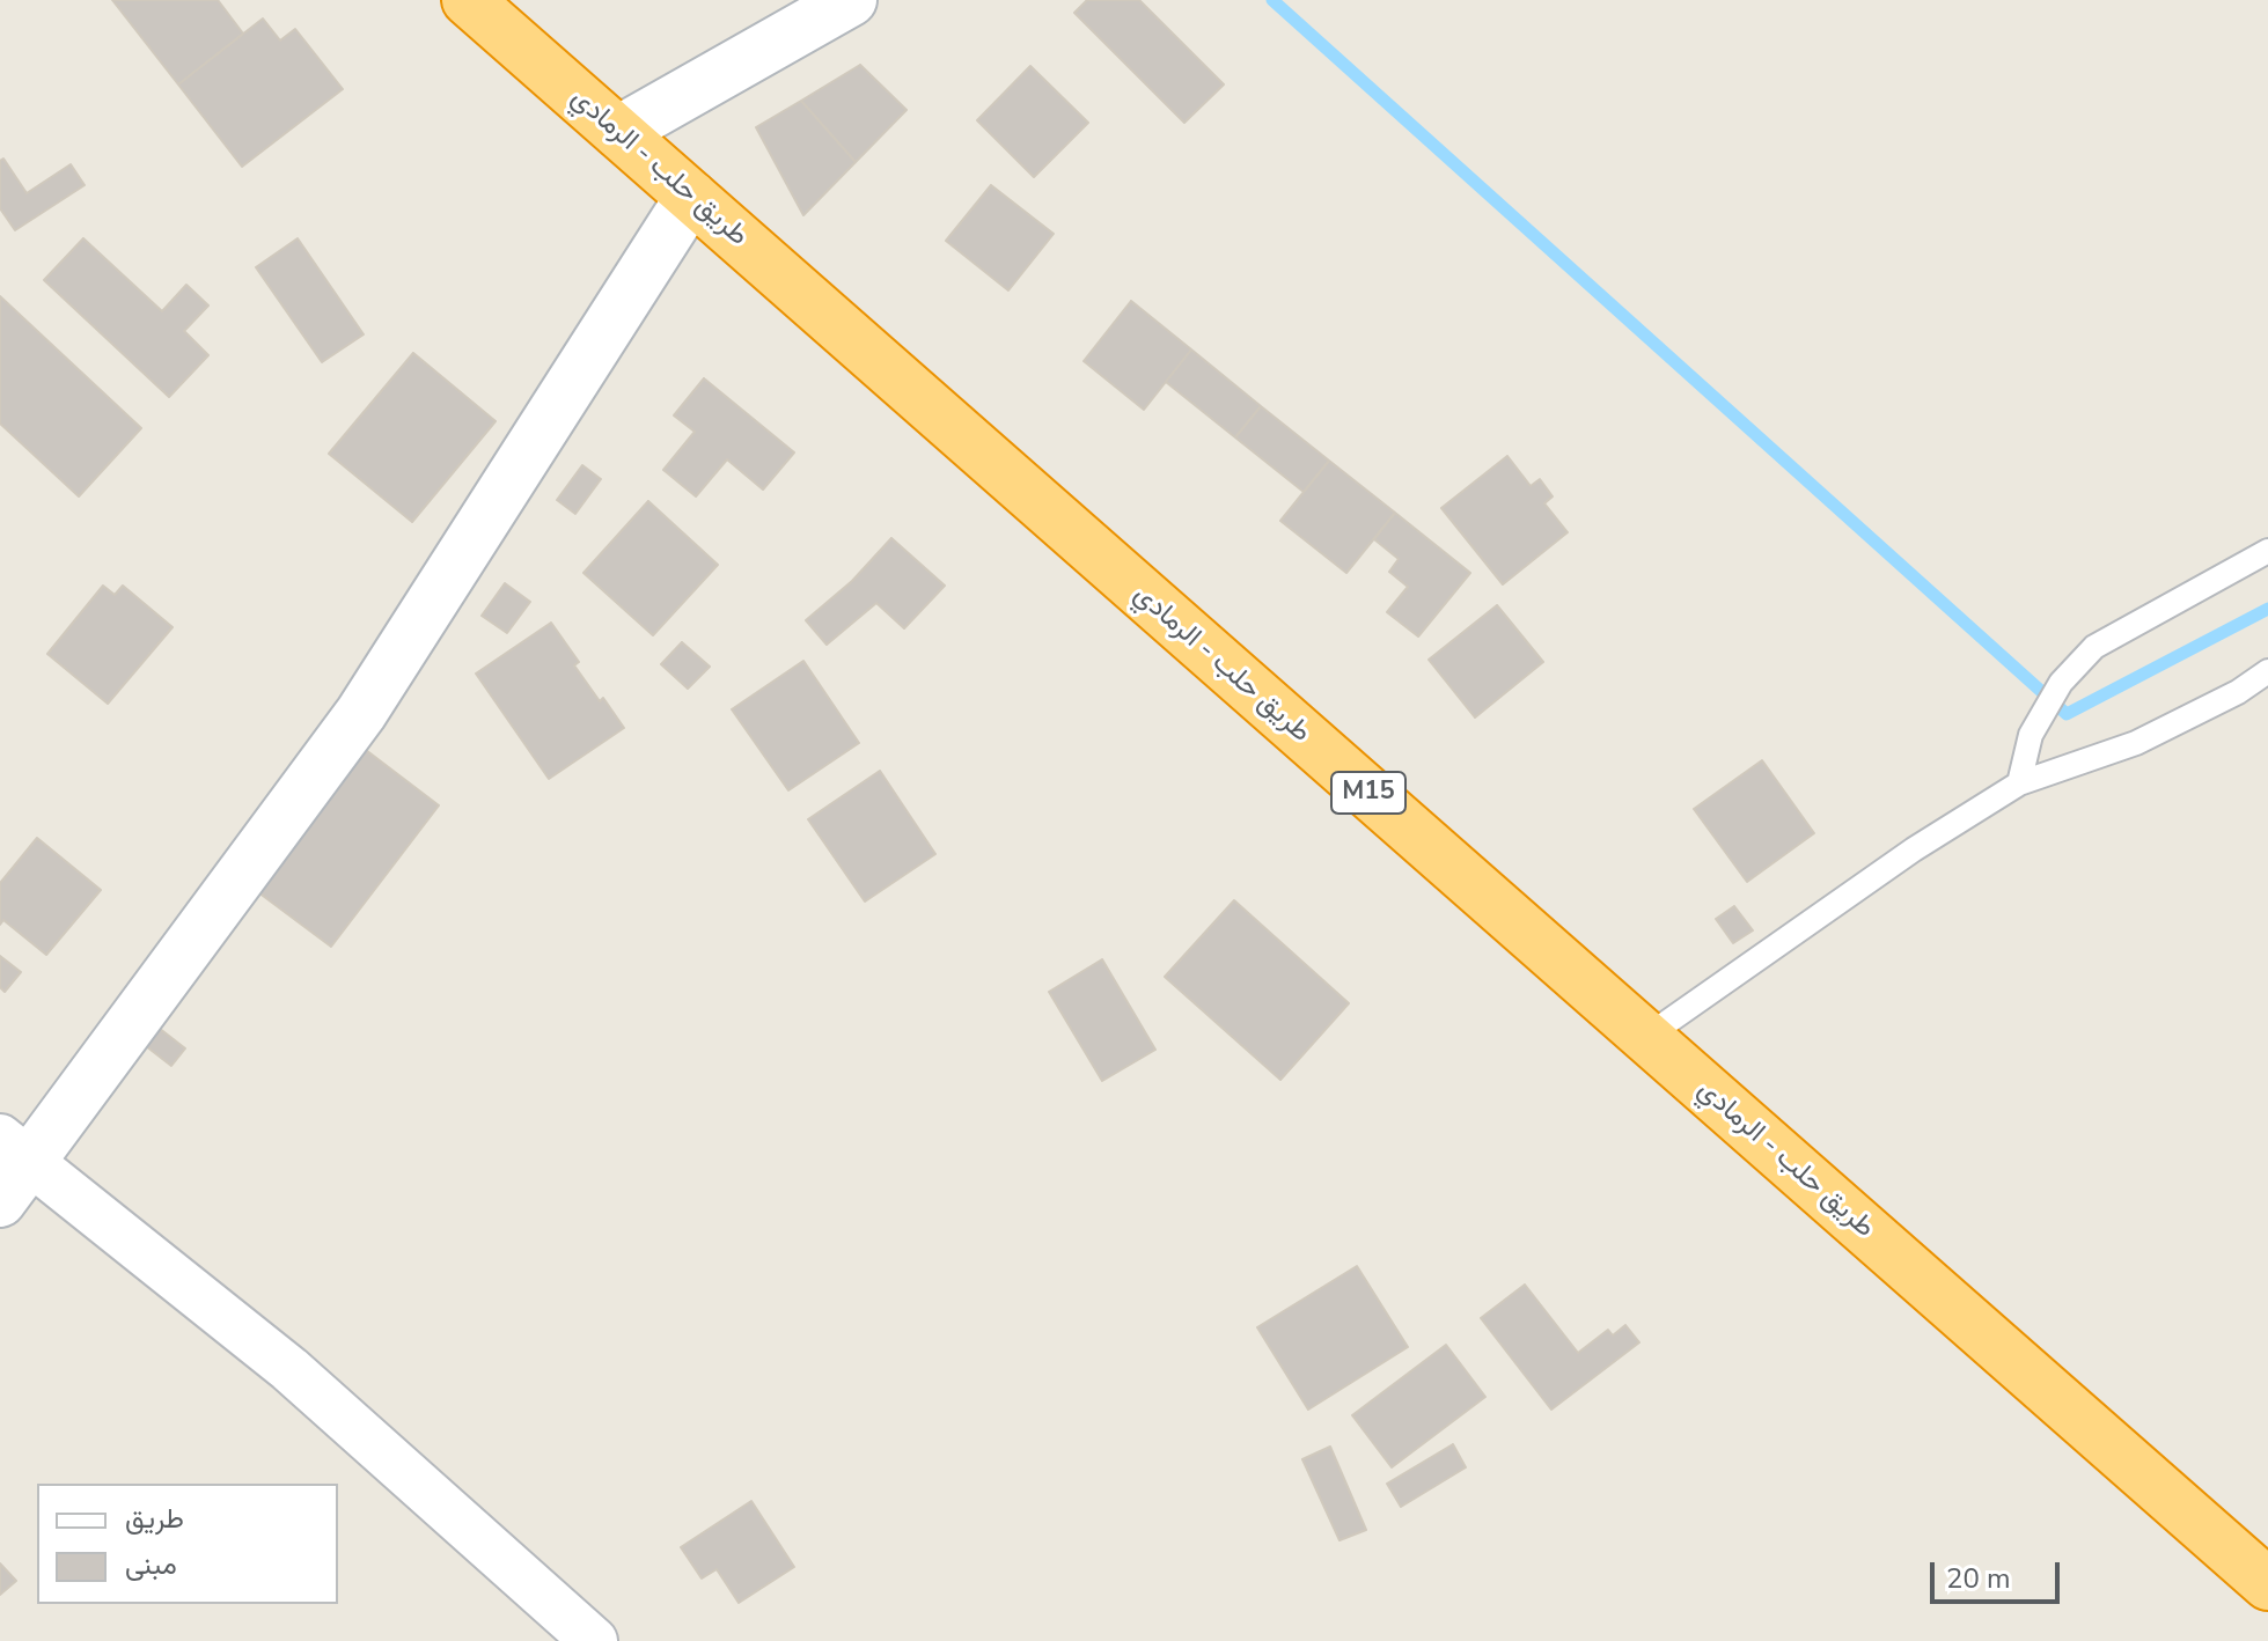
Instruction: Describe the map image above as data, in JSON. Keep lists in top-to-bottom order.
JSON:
{
  "streets": {
    "highway": ["طريق حلب - الرمادي", "M15"]
  },
  "legend": ["طريق", "مبنى"],
  "scale_bar": "20 m"
}
